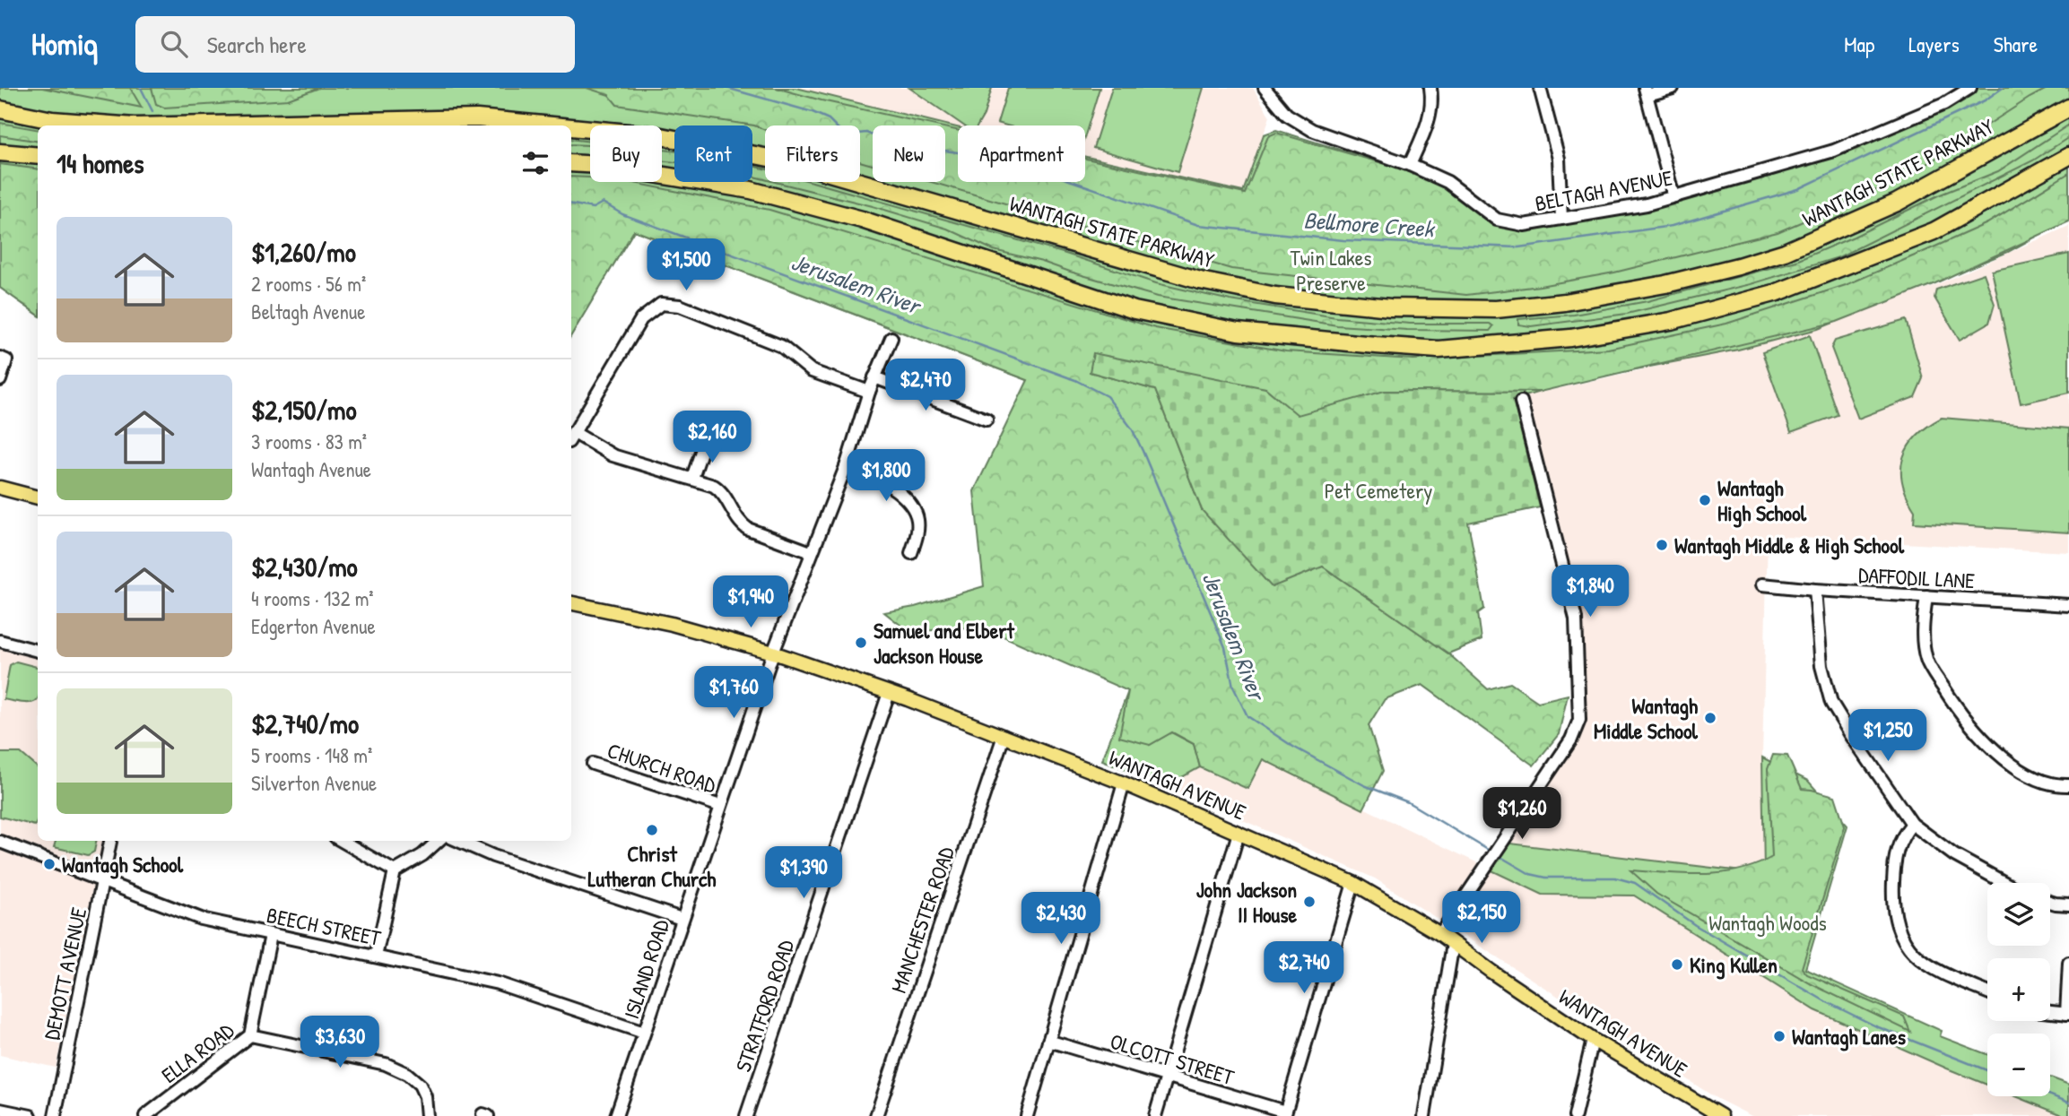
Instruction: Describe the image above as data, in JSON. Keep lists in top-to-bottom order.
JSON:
{
  "streets": {
    "highway": ["WANTAGH STATE PARKWAY"],
    "main road": ["WANTAGH AVENUE"],
    "street": [
      "BELTAGH AVENUE",
      "DAFFODIL LANE",
      "CHURCH ROAD",
      "MANCHESTER ROAD",
      "BEECH STREET",
      "ISLAND ROAD",
      "DEMOTT AVENUE",
      "STRATFORD ROAD",
      "ELLA ROAD",
      "OLCOTT STREET"
    ]
  },
  "crossings": [
    ["CHURCH ROAD", "ISLAND ROAD"],
    ["WANTAGH AVENUE", "MANCHESTER ROAD"],
    ["WANTAGH AVENUE", "ISLAND ROAD"],
    ["WANTAGH AVENUE", "STRATFORD ROAD"],
    ["BEECH STREET", "ISLAND ROAD"],
    ["BEECH STREET", "DEMOTT AVENUE"],
    ["BEECH STREET", "ELLA ROAD"]
  ],
  "water": ["Bellmore Creek", "Jerusalem River"],
  "parks": ["Twin Lakes Preserve", "Pet Cemetery", "Wantagh Woods"],
  "places": [
    "Wantagh High School",
    "Wantagh Middle & High School",
    "Samuel and Elbert Jackson House",
    "Wantagh Middle School",
    "Christ Lutheran Church",
    "Wantagh School",
    "John Jackson II House",
    "King Kullen",
    "Wantagh Lanes"
  ],
  "page": {
    "header": "Homiq",
    "search": "Search here",
    "nav": ["Map", "Layers", "Share"],
    "chip": [
      "Buy",
      "Rent",
      "Filters",
      "New",
      "Apartment"
    ],
    "heading": "14 homes",
    "list": [
      {
        "name": "$1,260/mo",
        "note": "2 rooms · 56 m² · Beltagh Avenue"
      },
      {
        "name": "$2,150/mo",
        "note": "3 rooms · 83 m² · Wantagh Avenue"
      },
      {
        "name": "$2,430/mo",
        "note": "4 rooms · 132 m² · Edgerton Avenue"
      },
      {
        "name": "$2,740/mo",
        "note": "5 rooms · 148 m² · Silverton Avenue"
      }
    ],
    "price": [
      "$1,500",
      "$2,470",
      "$2,160",
      "$1,800",
      "$1,840",
      "$1,940",
      "$1,760",
      "$1,250",
      "$1,260",
      "$1,390",
      "$2,150",
      "$2,430",
      "$2,740",
      "$3,630"
    ],
    "map_buttons": ["+", "−"]
  }
}
